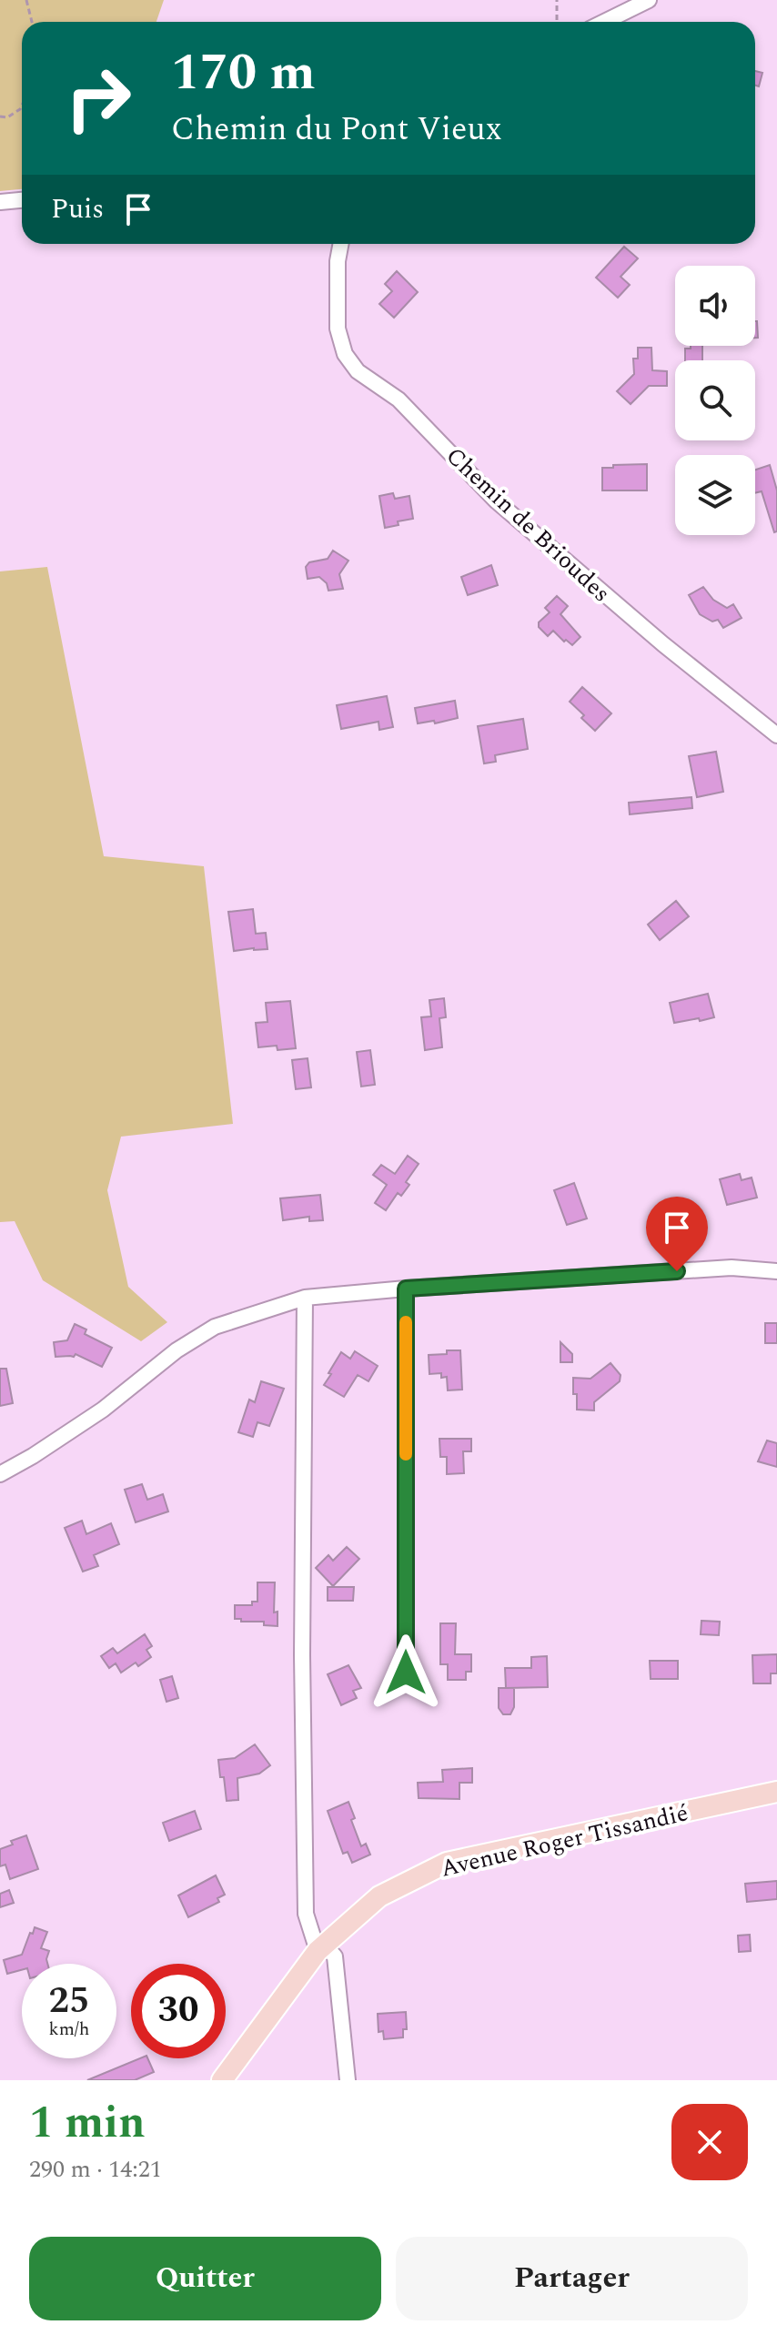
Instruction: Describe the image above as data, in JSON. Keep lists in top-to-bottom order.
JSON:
{
  "streets": {
    "main road": ["Avenue Roger Tissandié"],
    "street": ["Chemin de Brioudes"]
  },
  "page": {
    "turn": ["170 m", "Chemin du Pont Vieux"],
    "then": "Puis",
    "speed": "25 km/h",
    "limit": "30",
    "heading": ["1 min", "290 m · 14:21"],
    "buttons": ["Quitter", "Partager"]
  }
}
